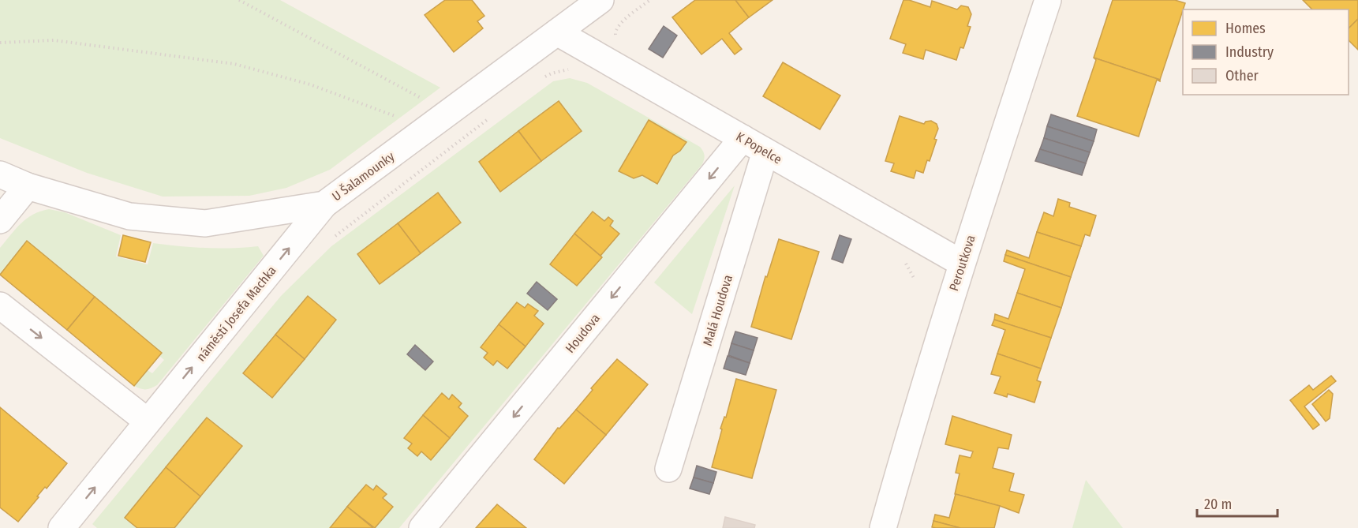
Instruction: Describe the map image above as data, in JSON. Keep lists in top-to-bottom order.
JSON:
{
  "streets": {
    "street": [
      "K Popelce",
      "U Šalamounky",
      "Peroutkova",
      "Malá Houdova",
      "náměstí Josefa Machka",
      "Houdova"
    ]
  },
  "crossings": [
    ["K Popelce", "U Šalamounky"],
    ["K Popelce", "Peroutkova"],
    ["K Popelce", "Malá Houdova"],
    ["K Popelce", "Houdova"],
    ["U Šalamounky", "náměstí Josefa Machka"]
  ],
  "one_way": ["náměstí Josefa Machka", "Houdova"],
  "legend": ["Homes", "Industry", "Other"],
  "scale_bar": "20 m"
}
